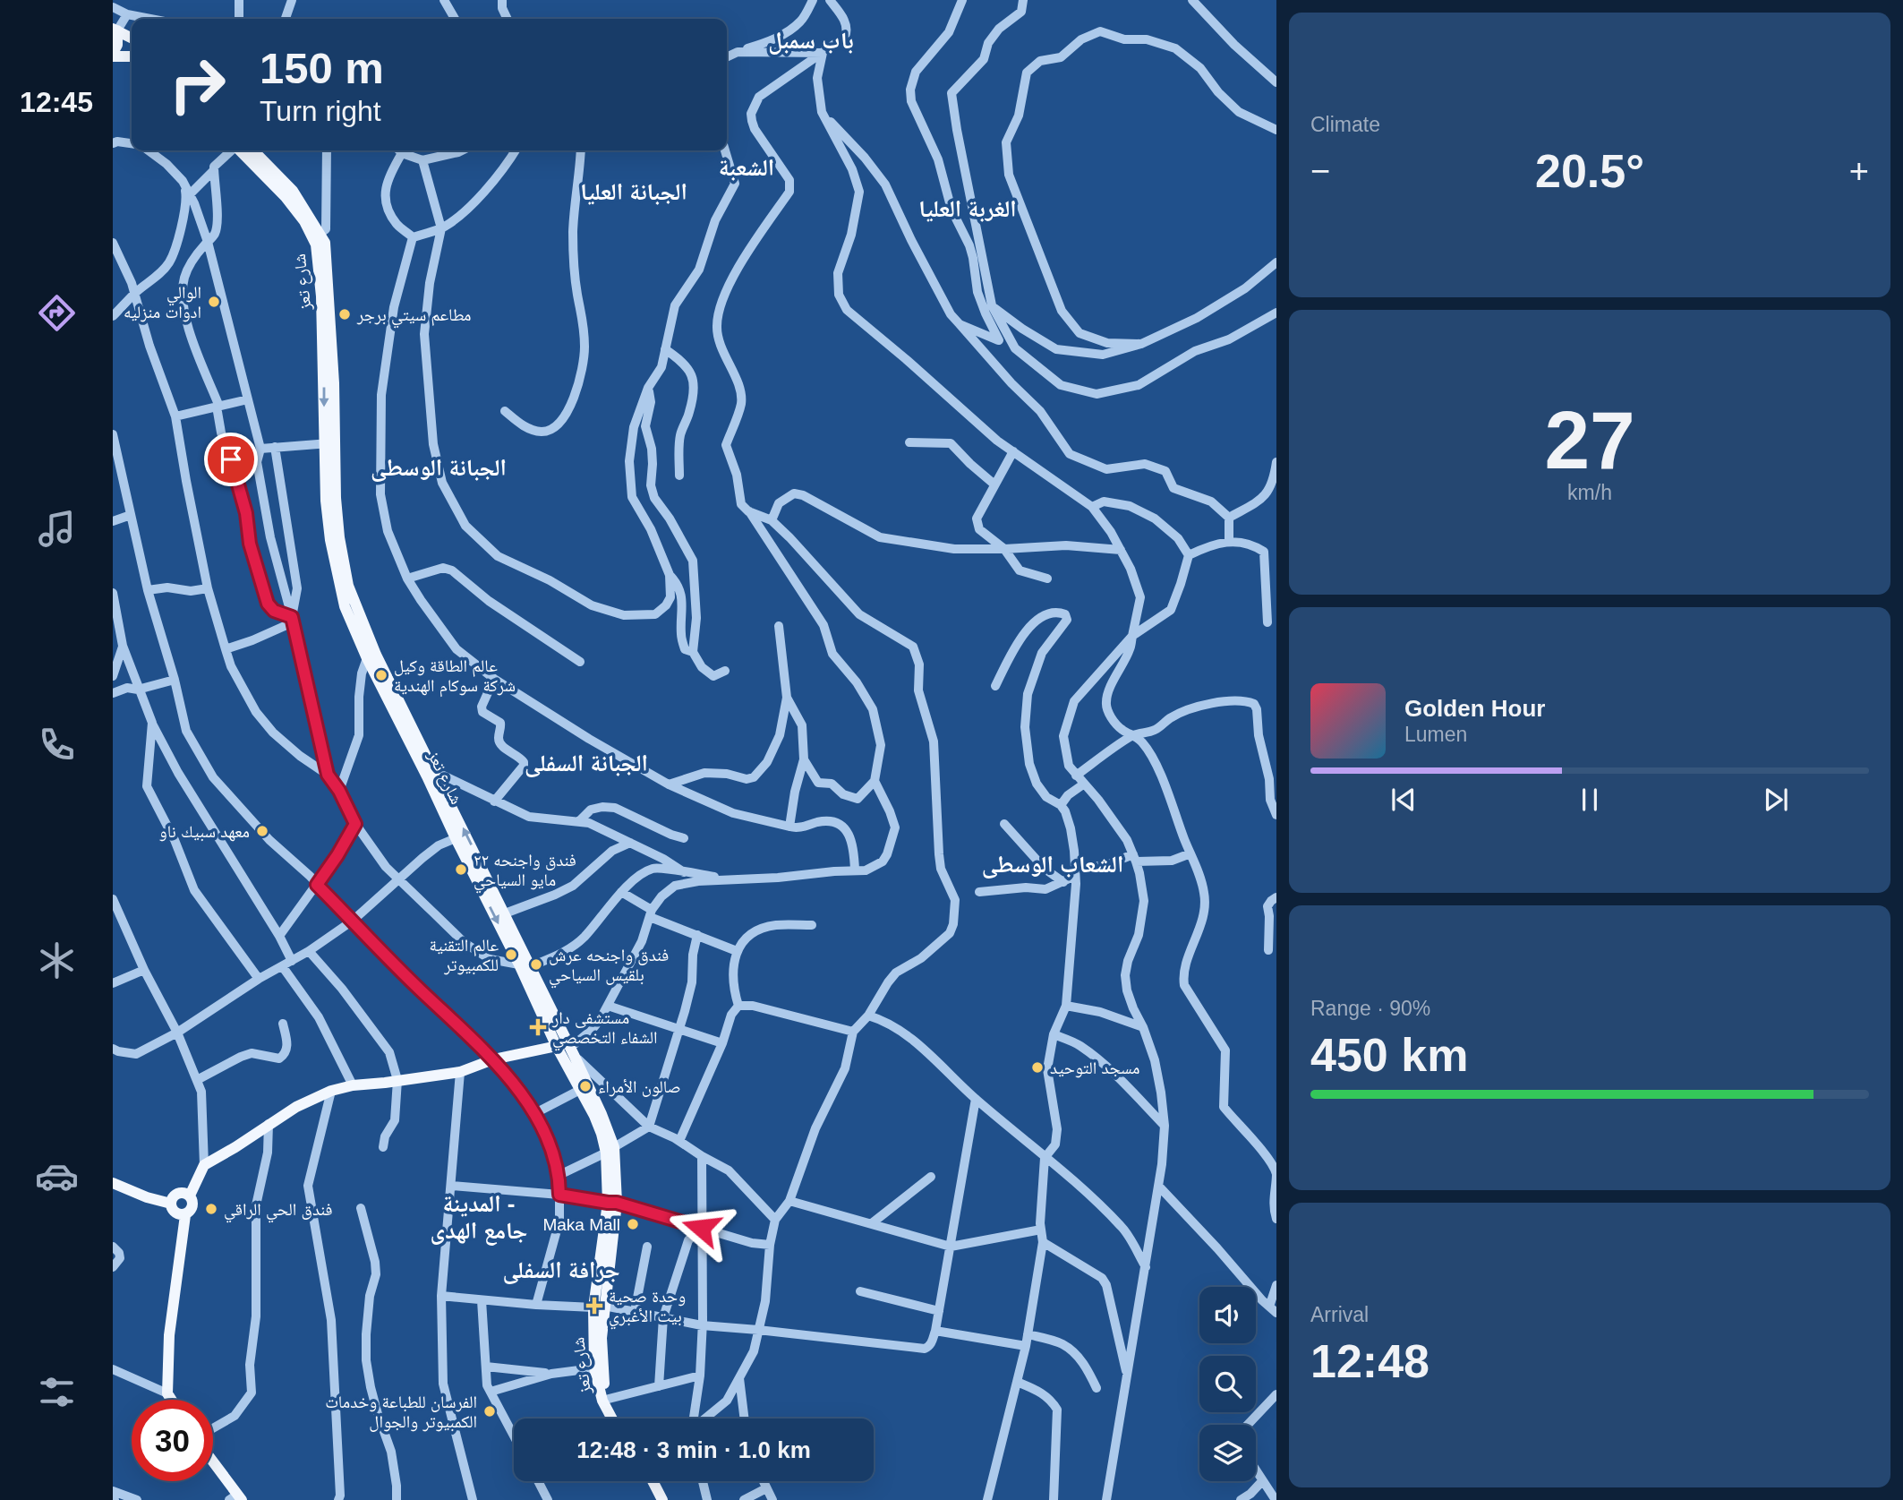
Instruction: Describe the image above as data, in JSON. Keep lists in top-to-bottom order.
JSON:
{
  "streets": {
    "main road": ["شارع تعز"]
  },
  "districts": [
    "باب سمبل",
    "الشعبة",
    "الجبانة العليا",
    "الغربة العليا",
    "الجبانة الوسطى",
    "الجبانة السفلى",
    "الشعاب الوسطى",
    "المدينة - جامع الهدى",
    "جرافة السفلى"
  ],
  "places": {
    "other": [
      "الوالي ادوات منزليه",
      "مطاعم سيتي برجر",
      "عالم الطاقة وكيل شركة سوكام الهندية",
      "معهد سبيك ناو",
      "فندق واجنحه ٢٢ مايو السياحي",
      "عالم التقنية للكمبيوتر",
      "فندق واجنحه عرش بلقيس السياحي",
      "مسجد التوحيد",
      "صالون الأمراء",
      "فندق الحي الراقي",
      "Maka Mall",
      "الفرسان للطباعة وخدمات الكمبيوتر والجوال"
    ],
    "health": ["مستشفى دار الشفاء التخصصي", "وحدة صحية بيت الأغبري"]
  },
  "page": {
    "tabs": "12:45",
    "tile": [
      "Climate",
      ["27", "km/h"],
      ["Range · 90%", "450 km"],
      ["Arrival", "12:48"]
    ],
    "turn": ["150 m", "Turn right"],
    "heat": ["−", "20.5°", "+"],
    "song": ["Golden Hour", "Lumen"],
    "limit": "30",
    "trip": "12:48 · 3 min · 1.0 km"
  }
}
